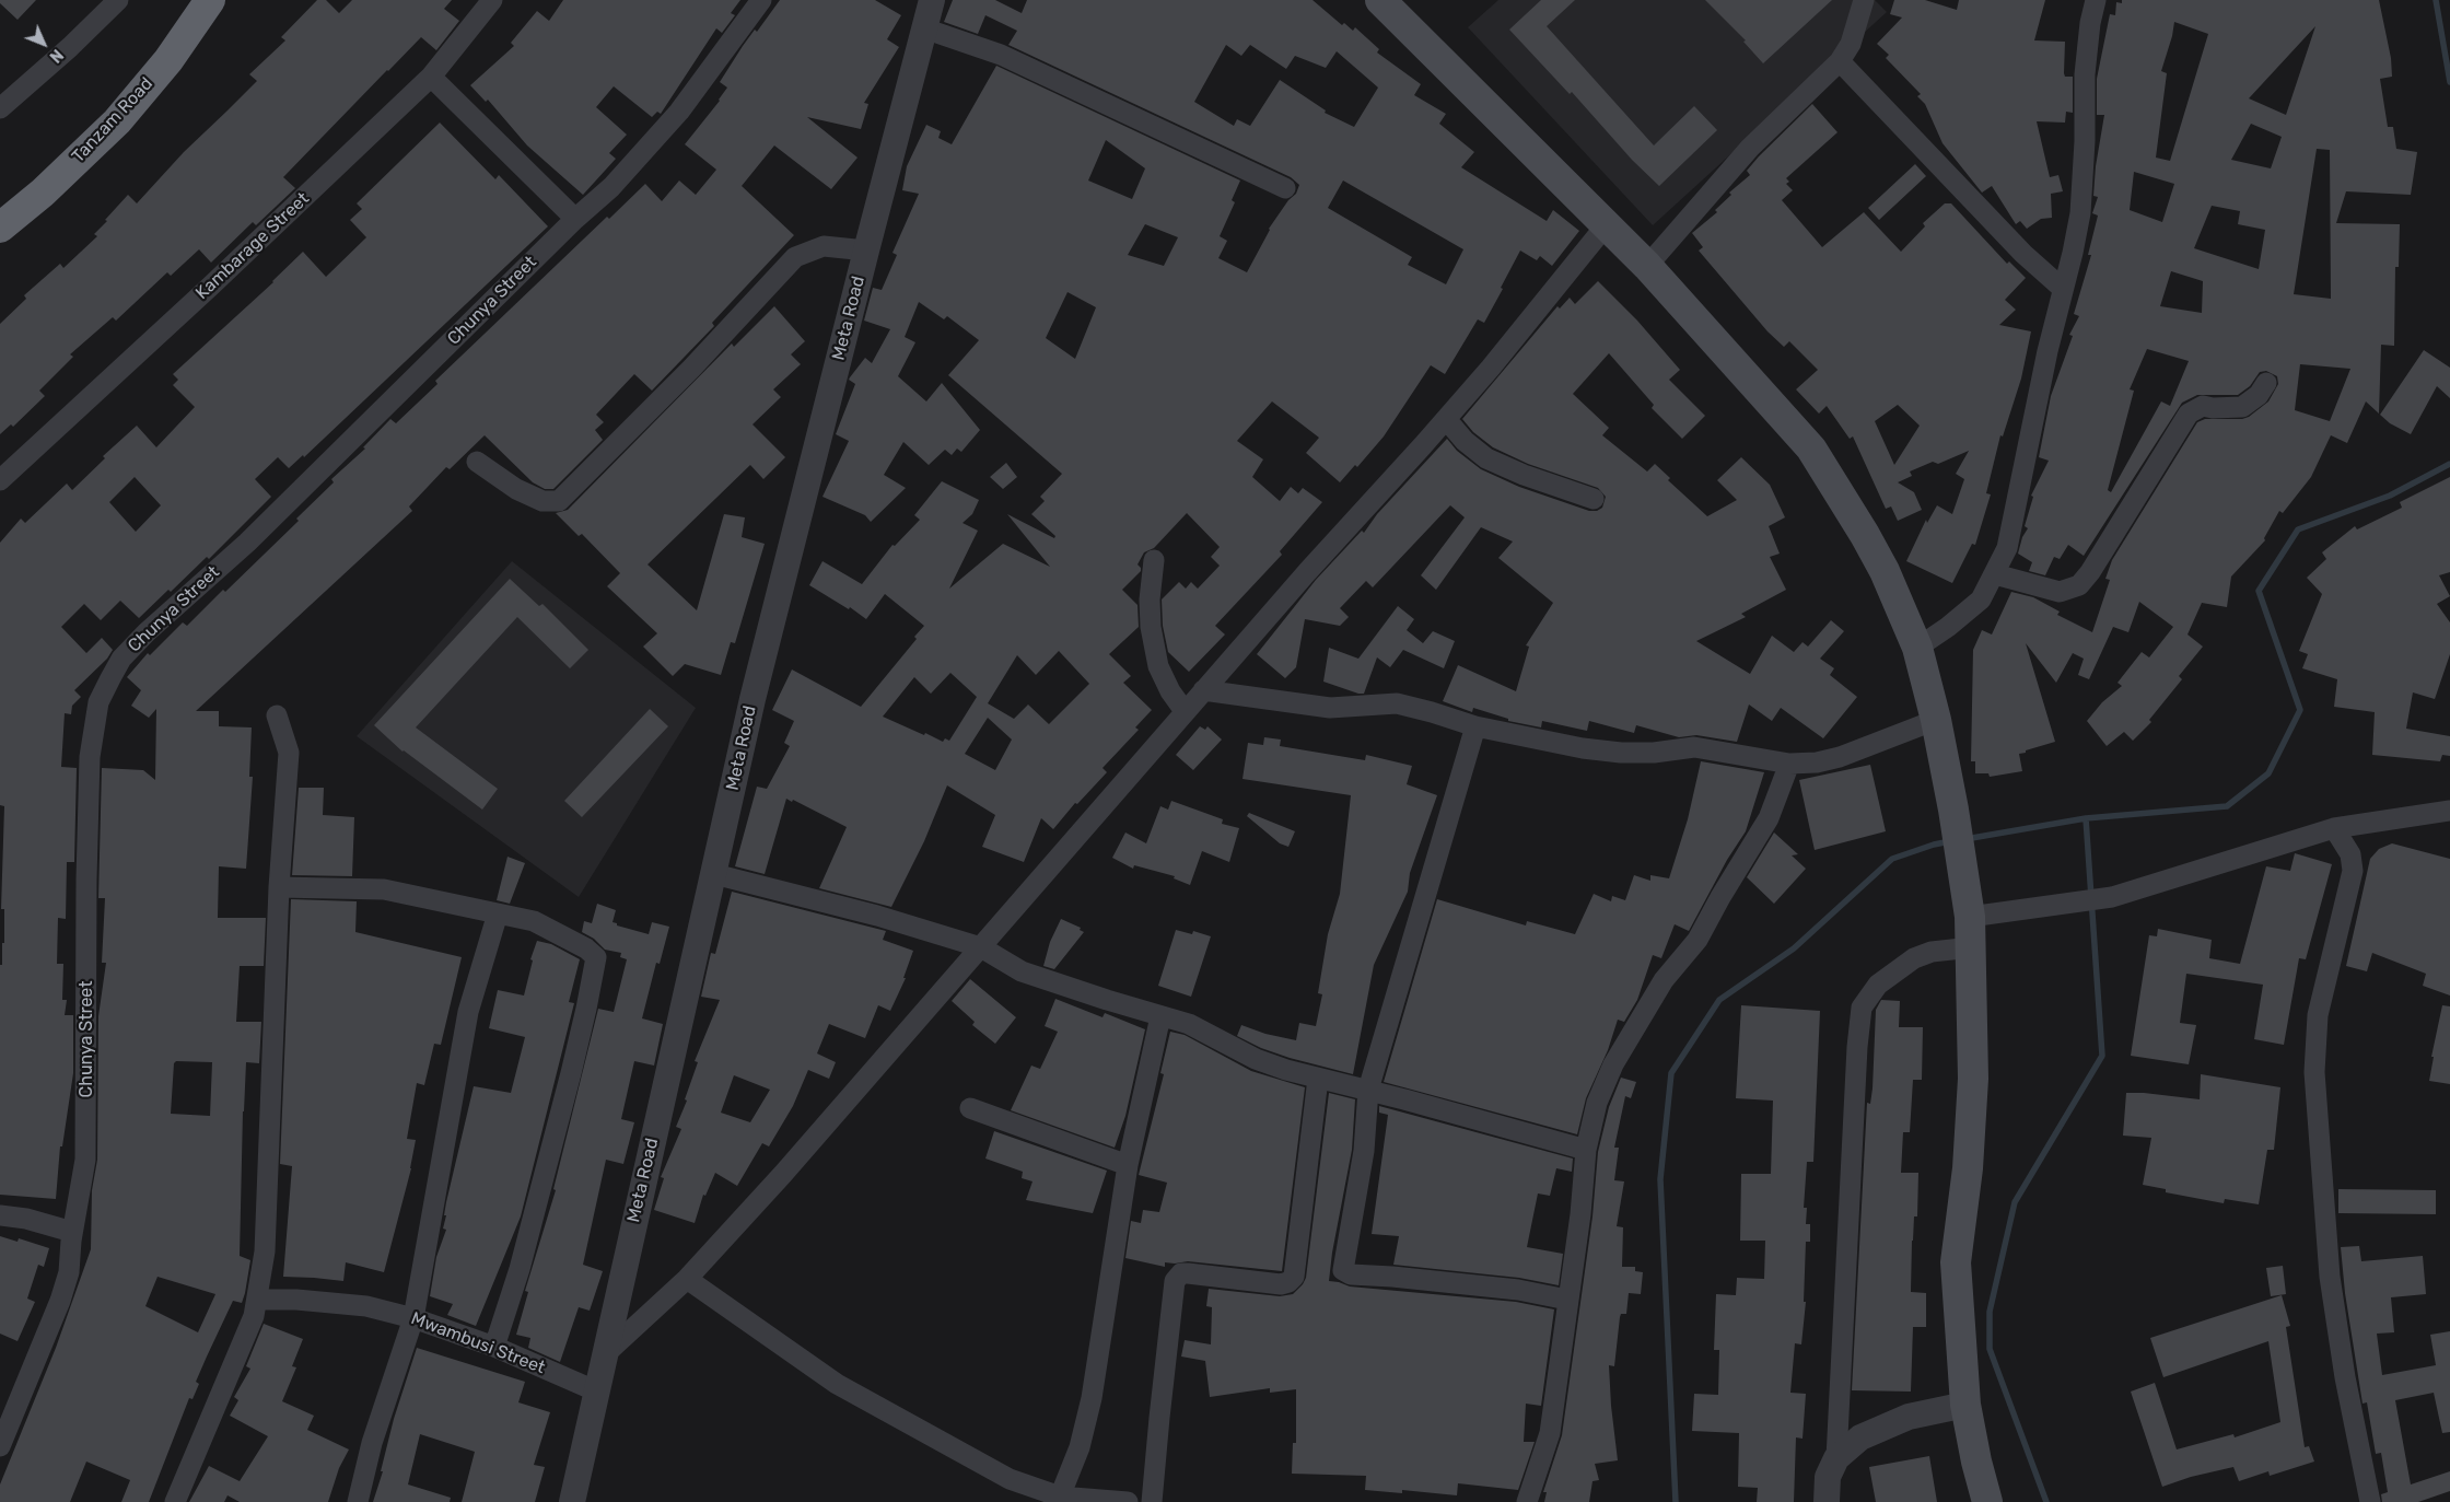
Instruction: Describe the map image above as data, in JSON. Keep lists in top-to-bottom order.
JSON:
{
  "streets": {
    "highway": ["Tanzam Road"],
    "street": [
      "Kambarage Street",
      "Chunya Street",
      "Meta Road",
      "Mwambusi Street"
    ]
  },
  "crossings": [
    ["Meta Road", "Mwambusi Street"]
  ],
  "north": "bottom right"
}
